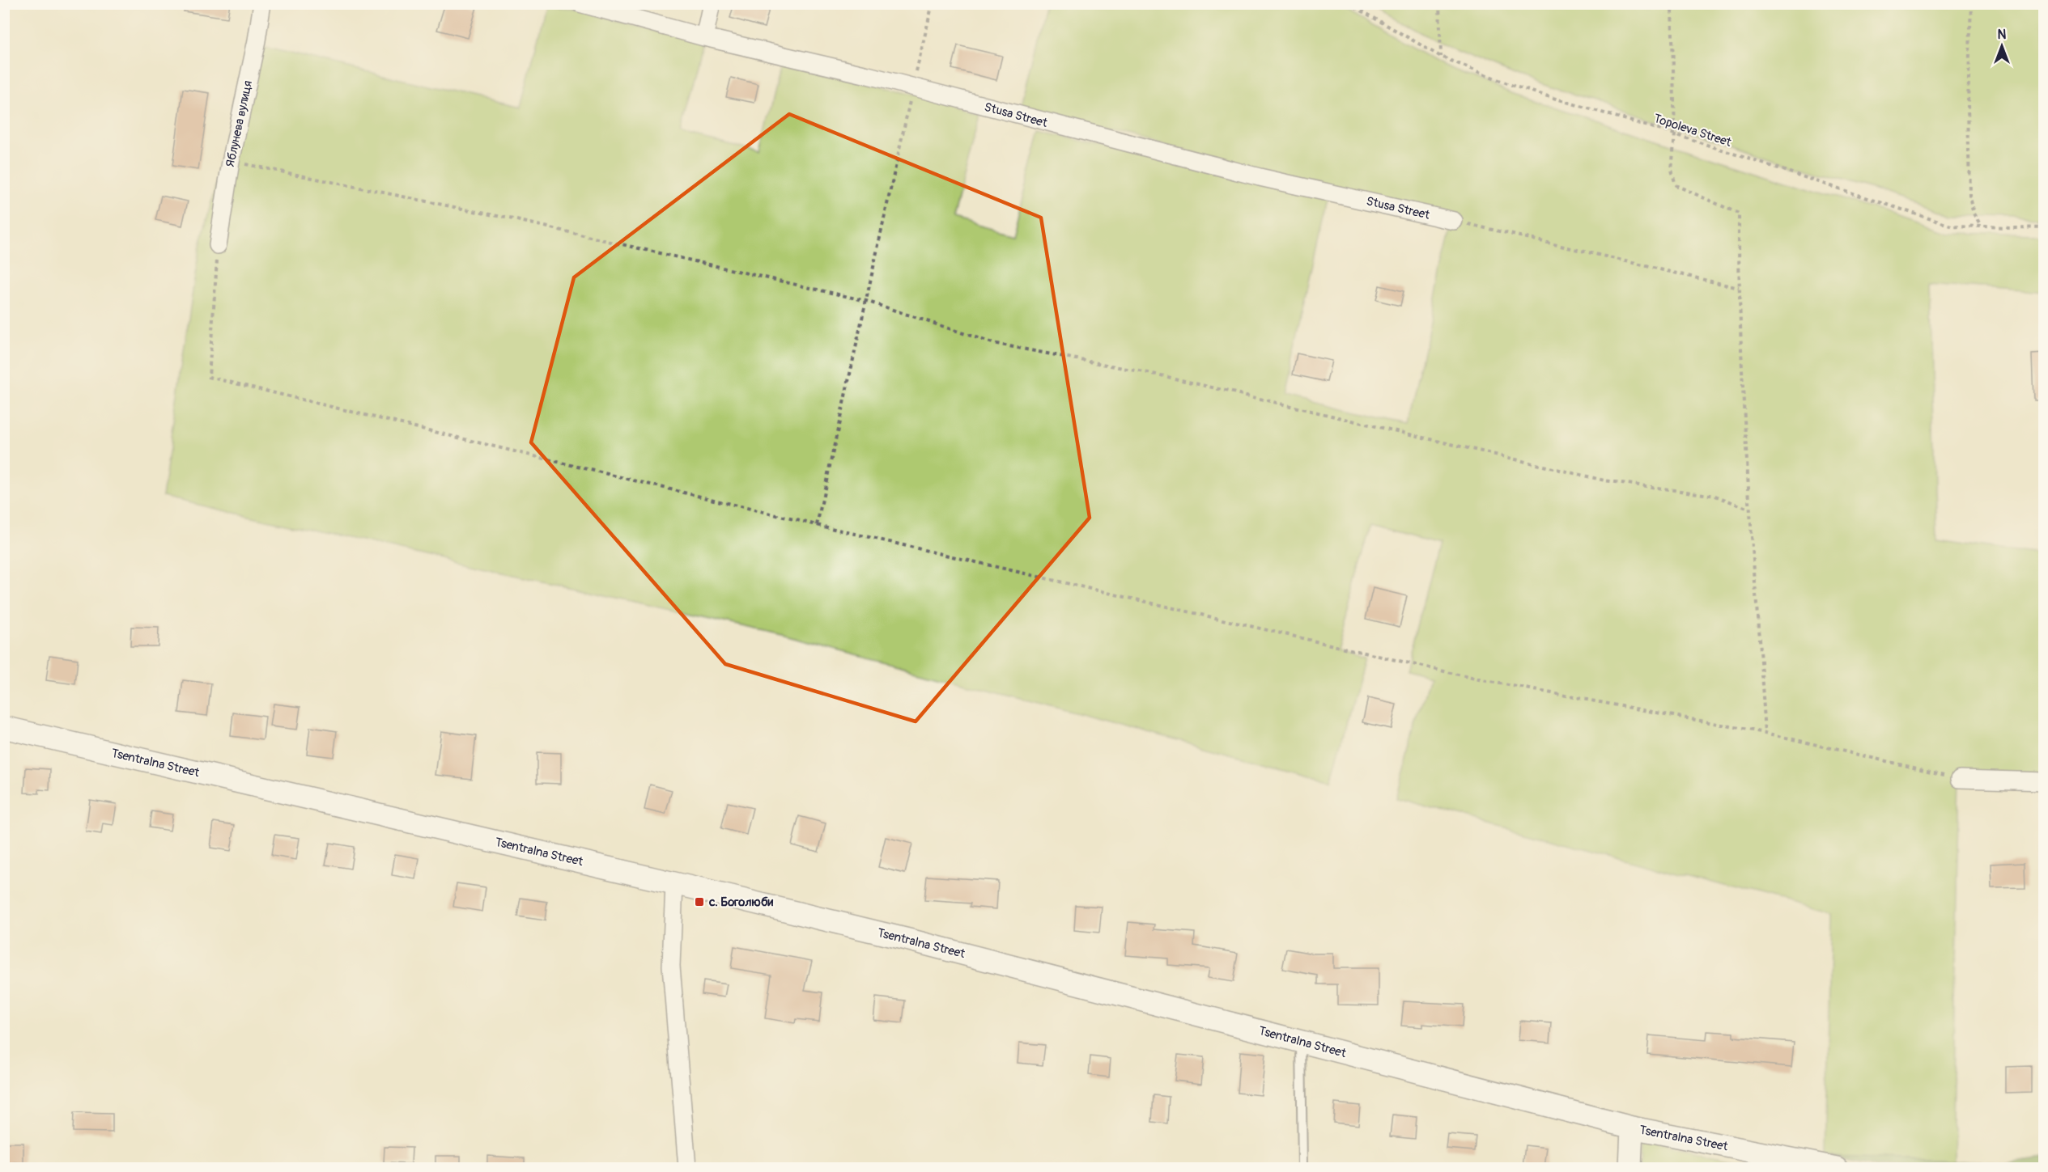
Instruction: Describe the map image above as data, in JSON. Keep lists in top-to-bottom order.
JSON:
{
  "streets": {
    "street": ["Stusa Street", "Яблунева вулиця", "Tsentralna Street"],
    "path": ["Topoleva Street"]
  },
  "places": {
    "transit": ["с. Боголюби"]
  },
  "north": "top"
}
